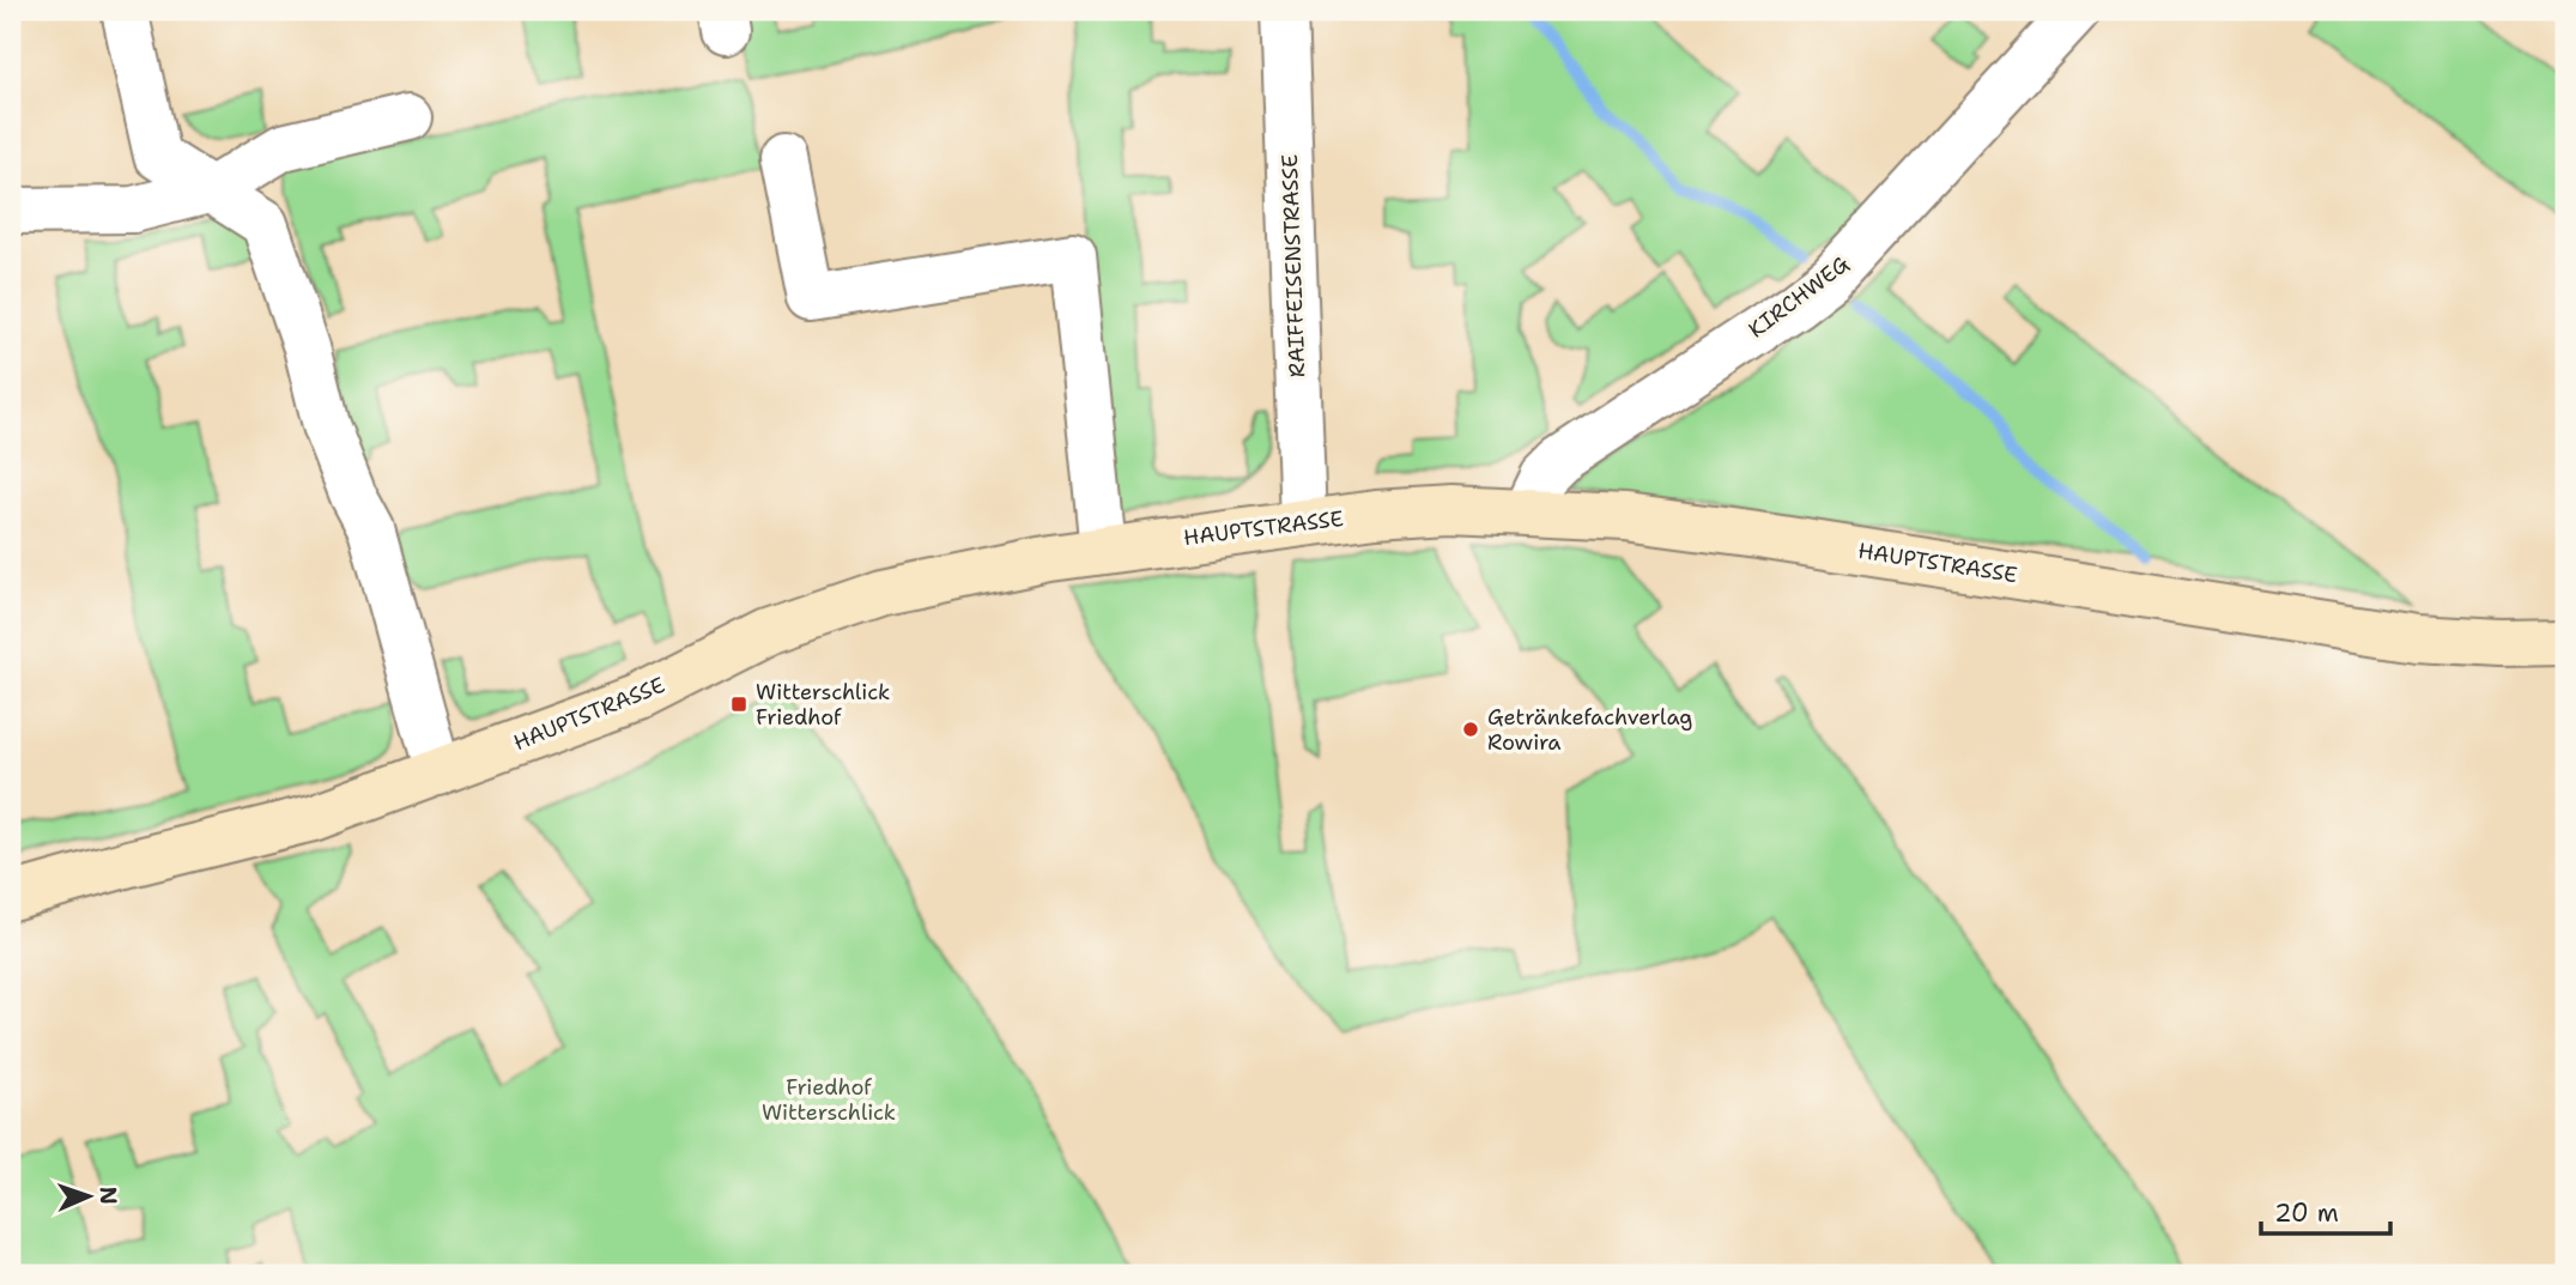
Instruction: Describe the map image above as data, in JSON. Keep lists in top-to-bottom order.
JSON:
{
  "streets": {
    "main road": ["HAUPTSTRASSE"],
    "street": ["RAIFFEISENSTRASSE", "KIRCHWEG"]
  },
  "crossings": [
    ["RAIFFEISENSTRASSE", "HAUPTSTRASSE"],
    ["KIRCHWEG", "HAUPTSTRASSE"]
  ],
  "parks": ["Friedhof Witterschlick"],
  "places": {
    "transit": ["Witterschlick Friedhof"],
    "other": ["Getränkefachverlag Rowira"]
  },
  "scale_bar": "20 m",
  "north": "right"
}
